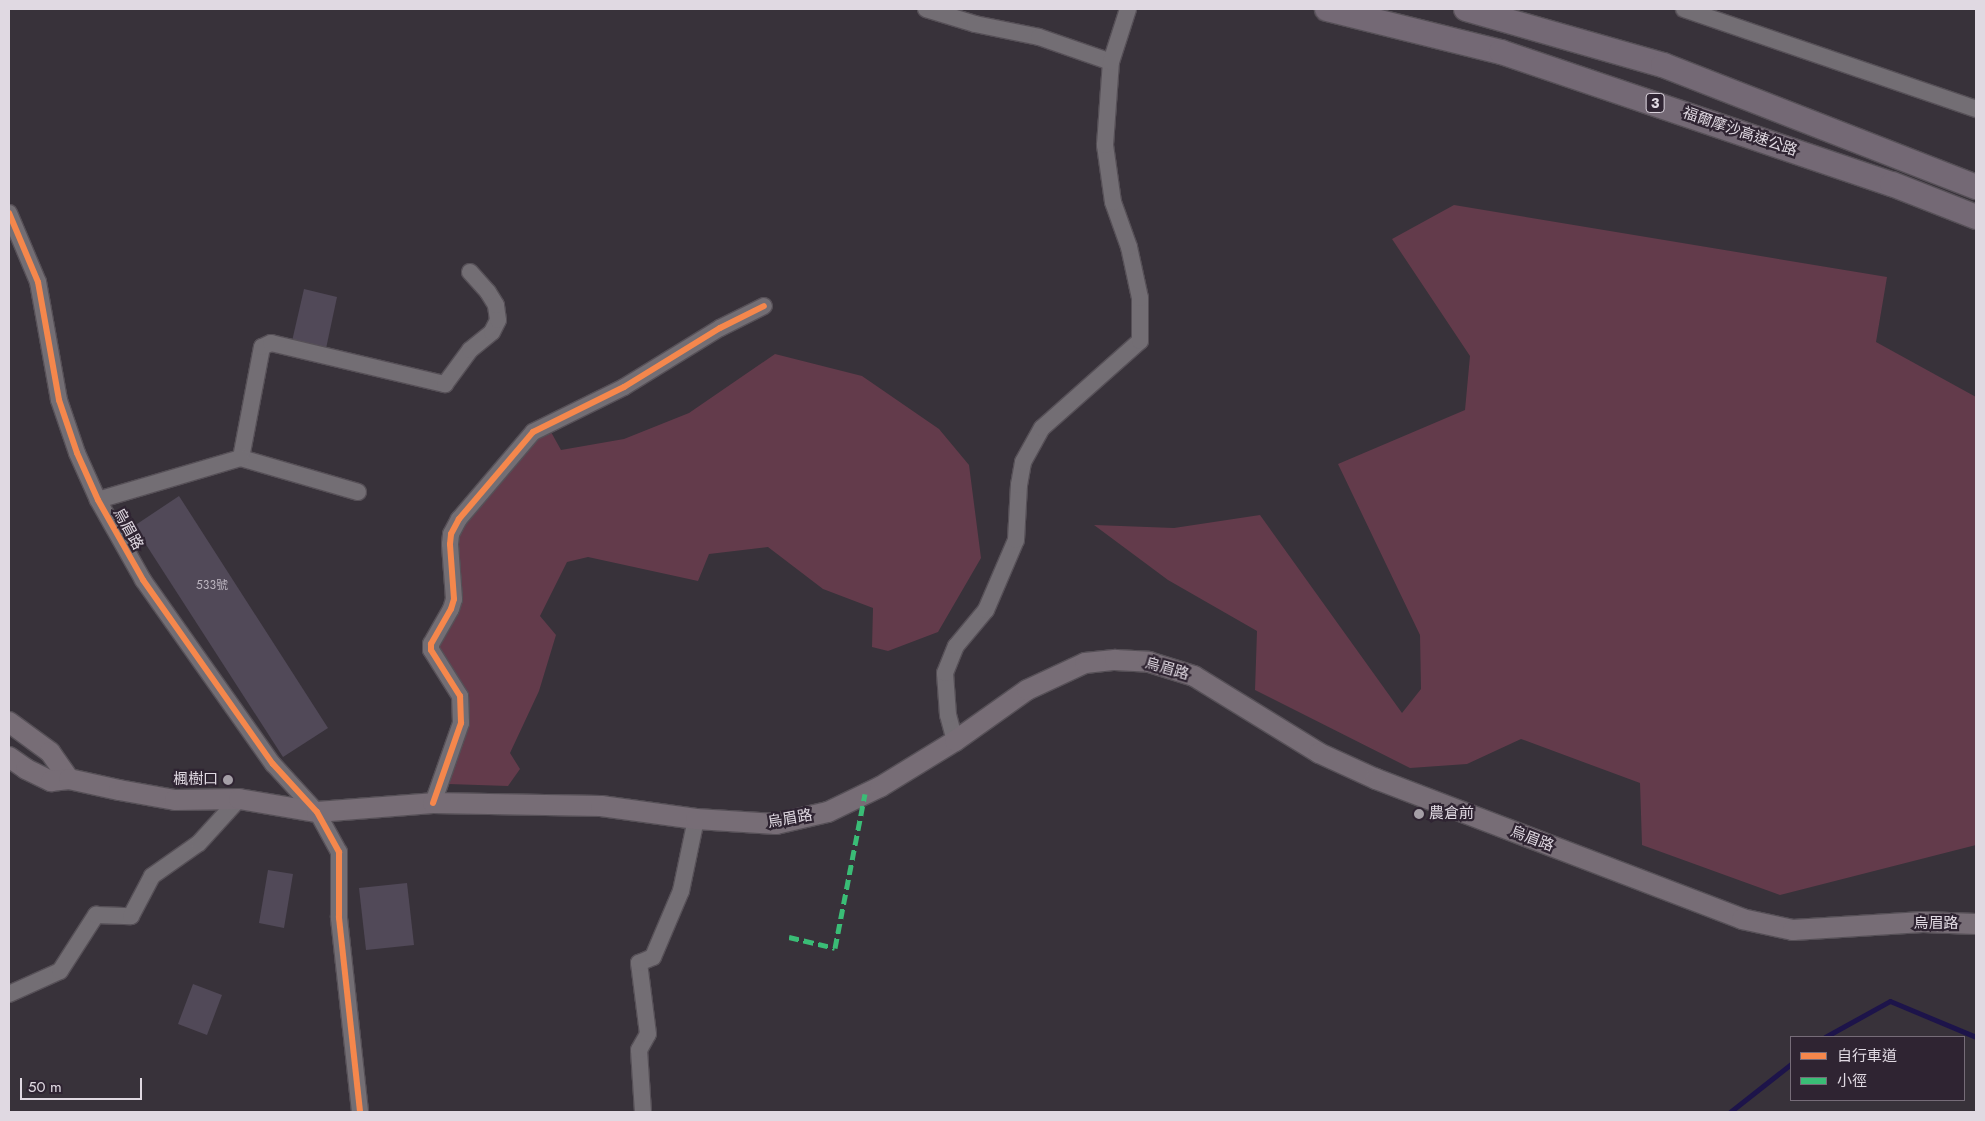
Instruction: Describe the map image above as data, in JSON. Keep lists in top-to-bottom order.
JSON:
{
  "streets": {
    "highway": ["3", "福爾摩沙高速公路"],
    "main road": ["烏眉路"]
  },
  "places": ["楓樹口", "農倉前"],
  "house_numbers": ["533號"],
  "legend": ["自行車道", "小徑"],
  "scale_bar": "50 m"
}
